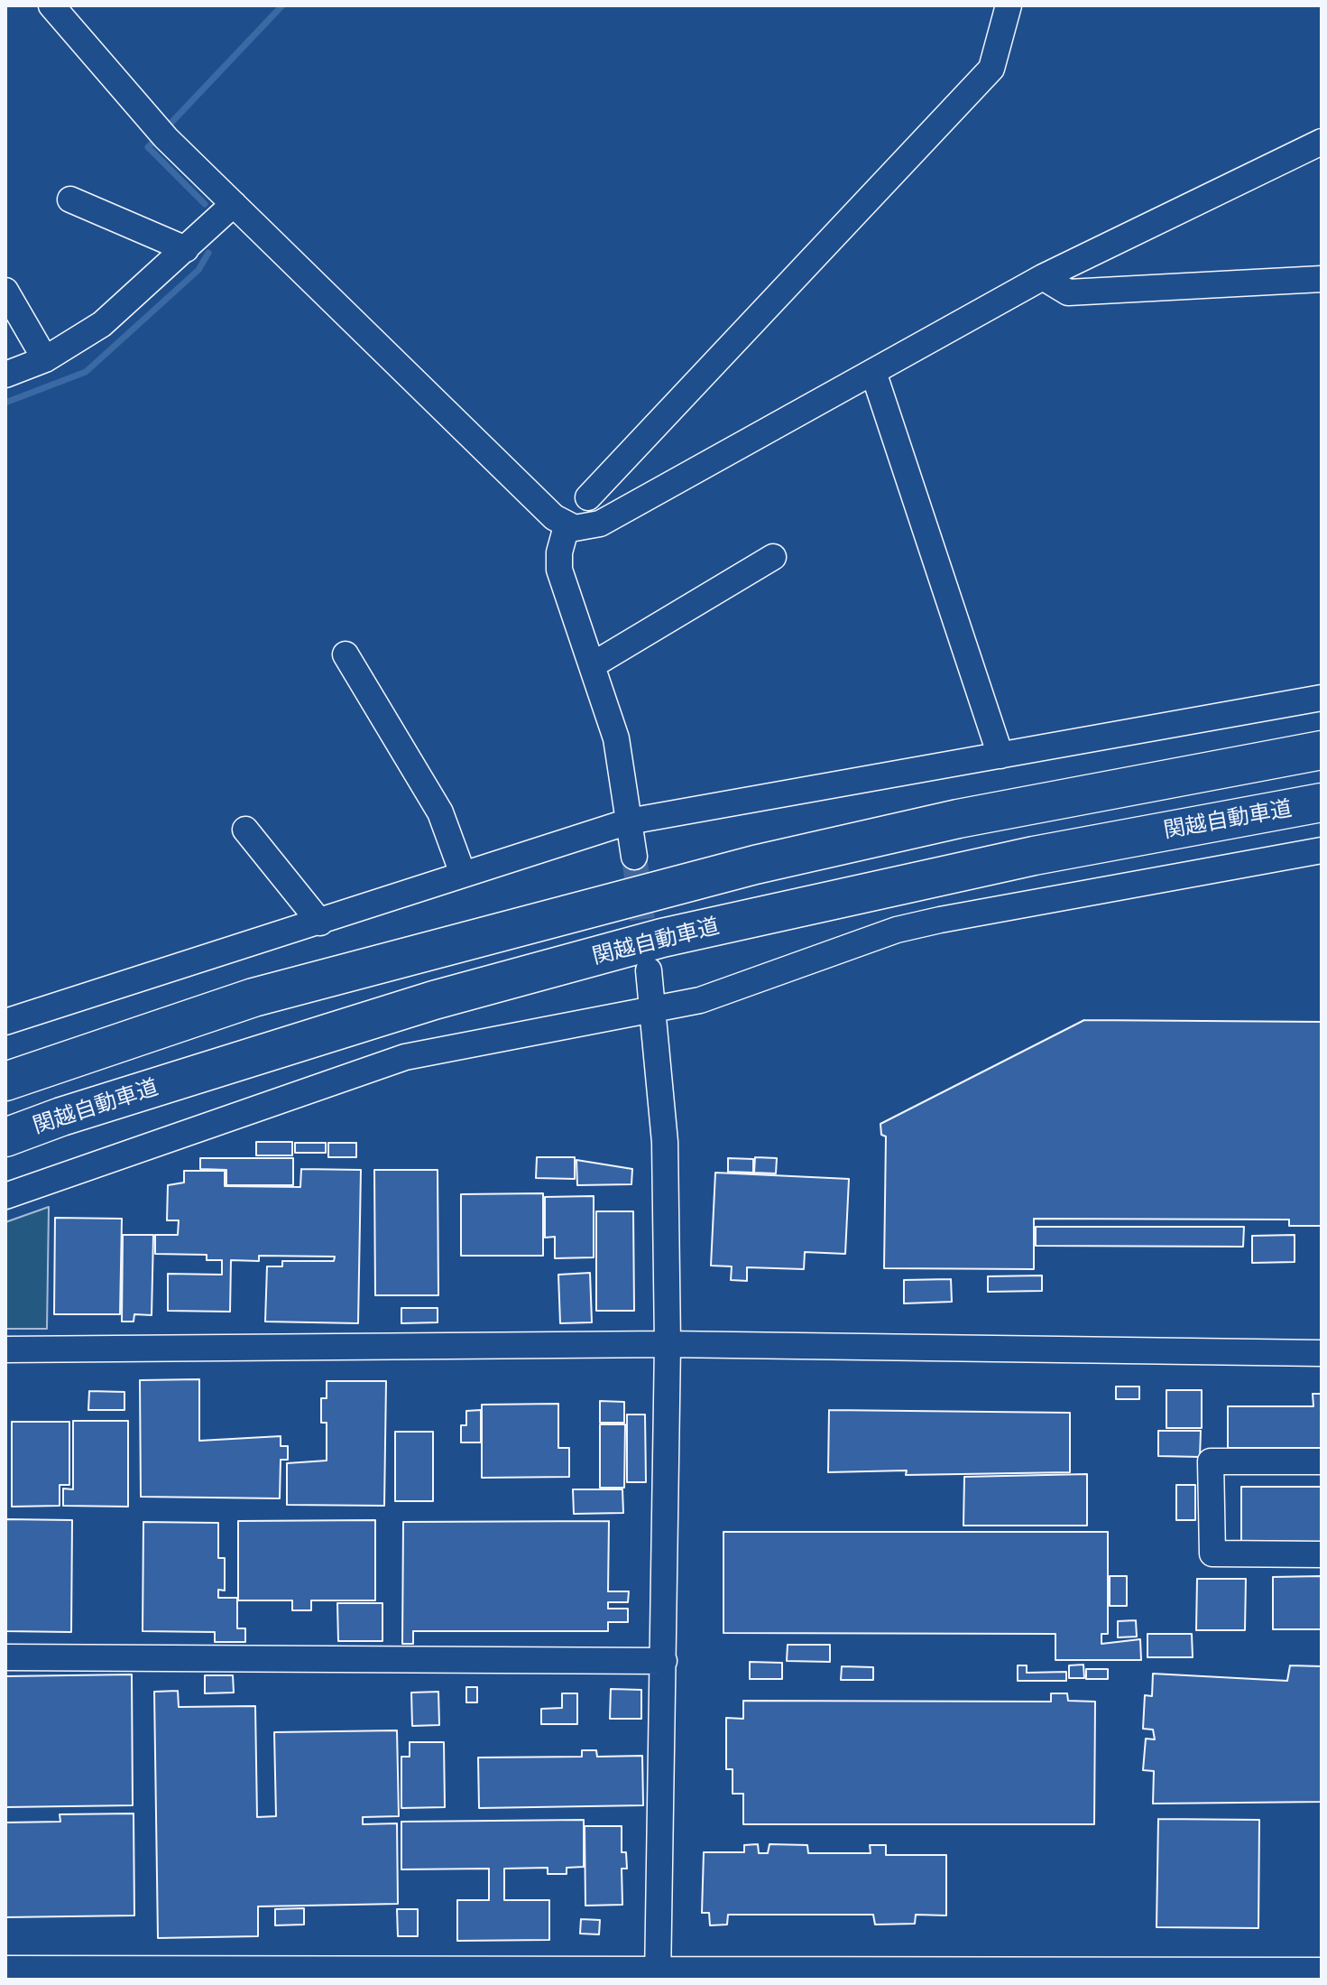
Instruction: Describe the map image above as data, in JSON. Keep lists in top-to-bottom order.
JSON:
{
  "streets": {
    "highway": ["関越自動車道"]
  }
}
